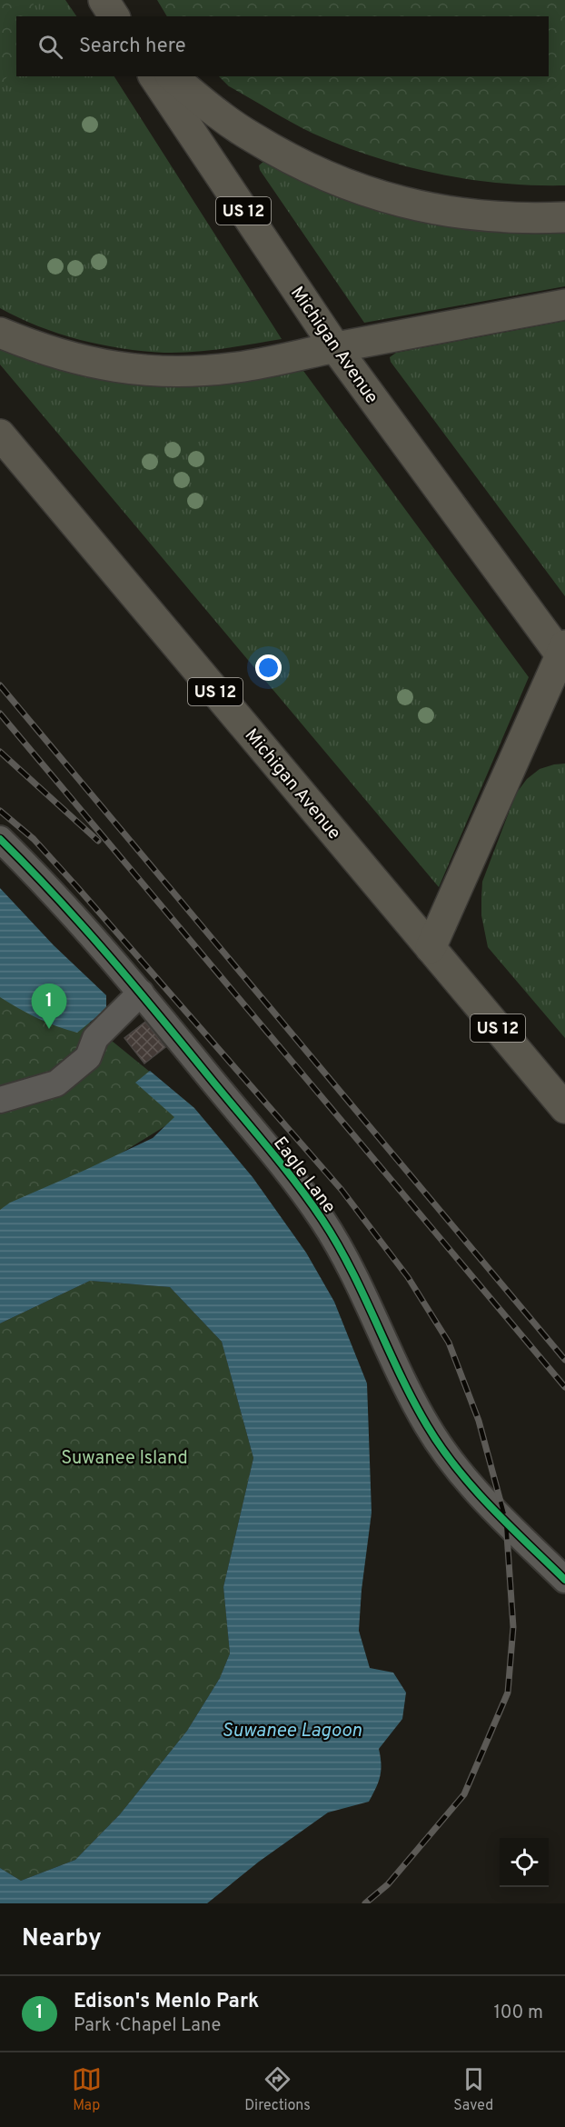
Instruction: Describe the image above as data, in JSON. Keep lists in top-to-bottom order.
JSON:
{
  "streets": {
    "main road": ["US 12", "Michigan Avenue"],
    "street": ["Eagle Lane"]
  },
  "water": ["Suwanee Lagoon"],
  "parks": ["Suwanee Island"],
  "page": {
    "search": "Search here",
    "pins": "1",
    "heading": "Nearby",
    "list": [
      {
        "mark": "1",
        "name": "Edison's Menlo Park",
        "note": "Park · Chapel Lane",
        "value": "100 m"
      }
    ],
    "nav": ["Map", "Directions", "Saved"]
  }
}
